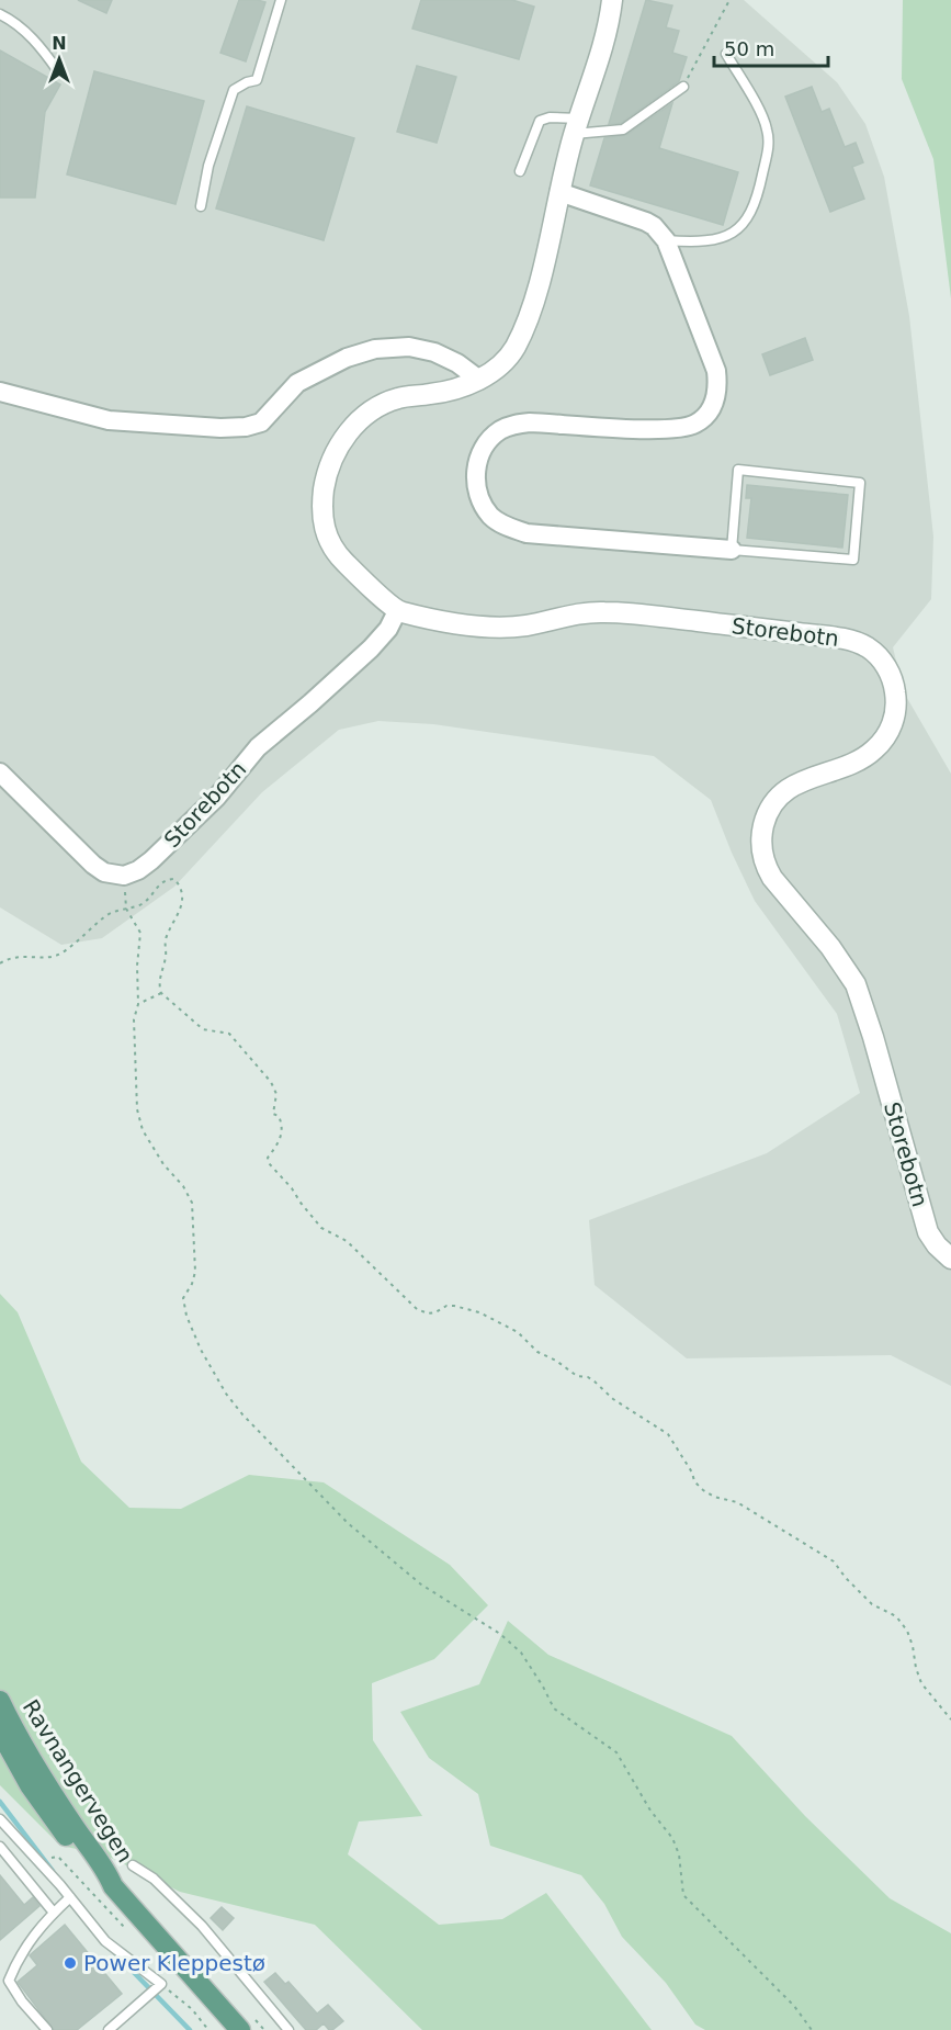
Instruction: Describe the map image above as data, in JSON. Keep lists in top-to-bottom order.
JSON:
{
  "streets": {
    "main road": ["Ravnangervegen"],
    "street": ["Storebotn"]
  },
  "places": ["Power Kleppestø"],
  "scale_bar": "50 m",
  "north": "top"
}
